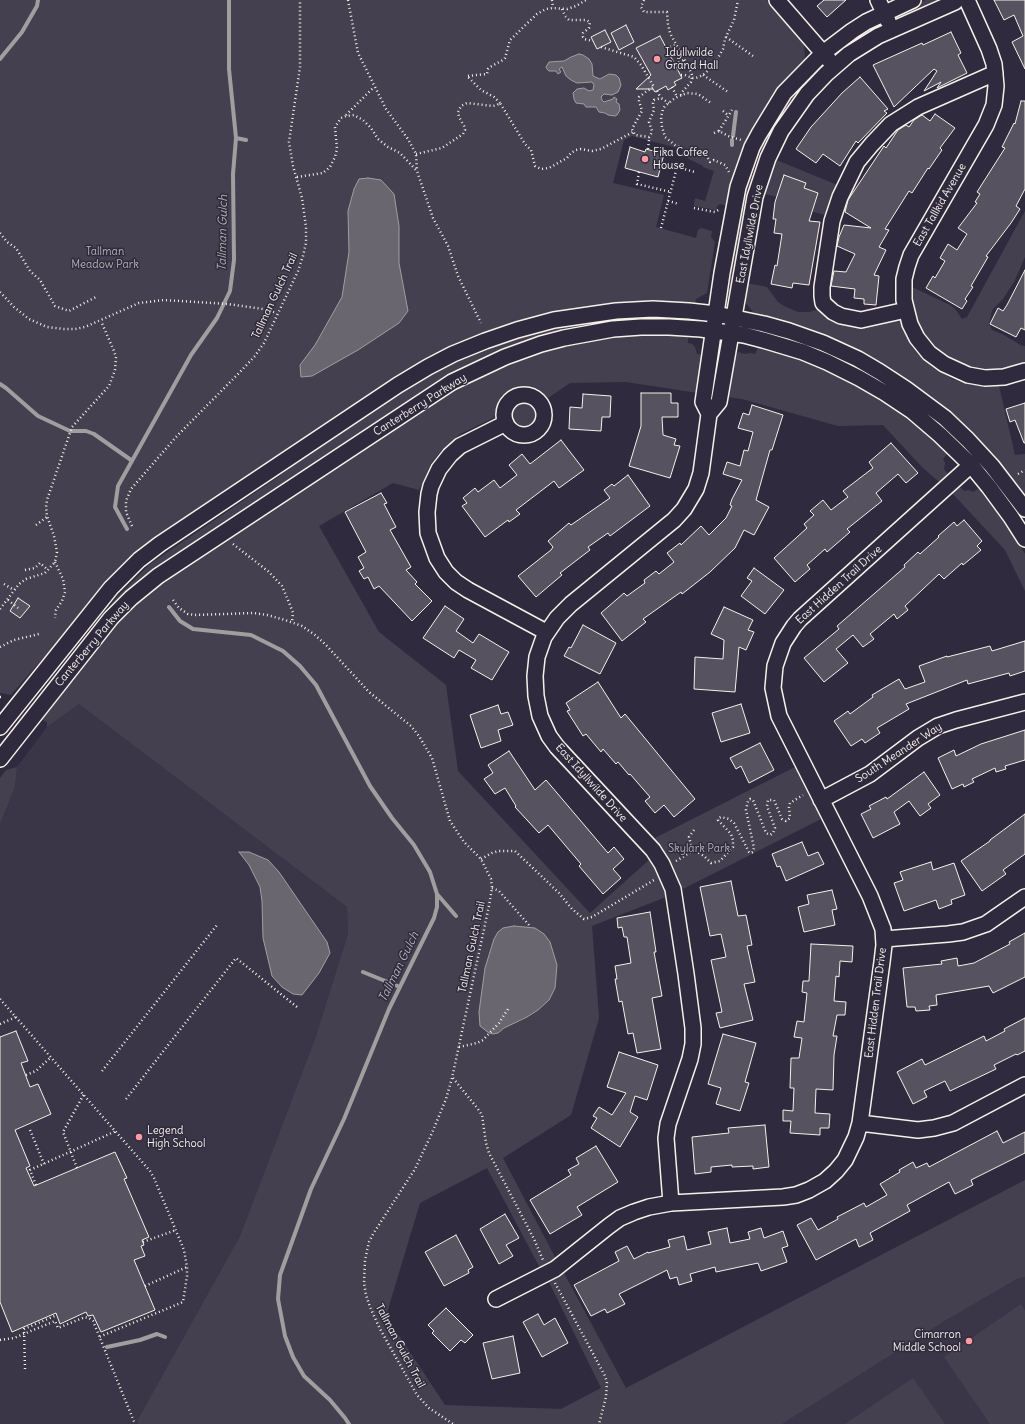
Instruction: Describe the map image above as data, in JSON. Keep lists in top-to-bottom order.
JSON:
{
  "streets": {
    "street": [
      "East Tallkid Avenue",
      "East Idyllwilde Drive",
      "Canterberry Parkway",
      "East Hidden Trail Drive",
      "South Meander Way"
    ],
    "path": ["Tallman Gulch Trail"]
  },
  "crossings": [
    ["East Idyllwilde Drive", "Canterberry Parkway"],
    ["East Idyllwilde Drive", "East Hidden Trail Drive"],
    ["Canterberry Parkway", "East Hidden Trail Drive"],
    ["East Hidden Trail Drive", "South Meander Way"]
  ],
  "water": ["Tallman Gulch"],
  "parks": ["Tallman Meadow Park", "Skylark Park"],
  "places": [
    "Idyllwilde Grand Hall",
    "Fika Coffee House",
    "Legend High School",
    "Cimarron Middle School"
  ]
}
